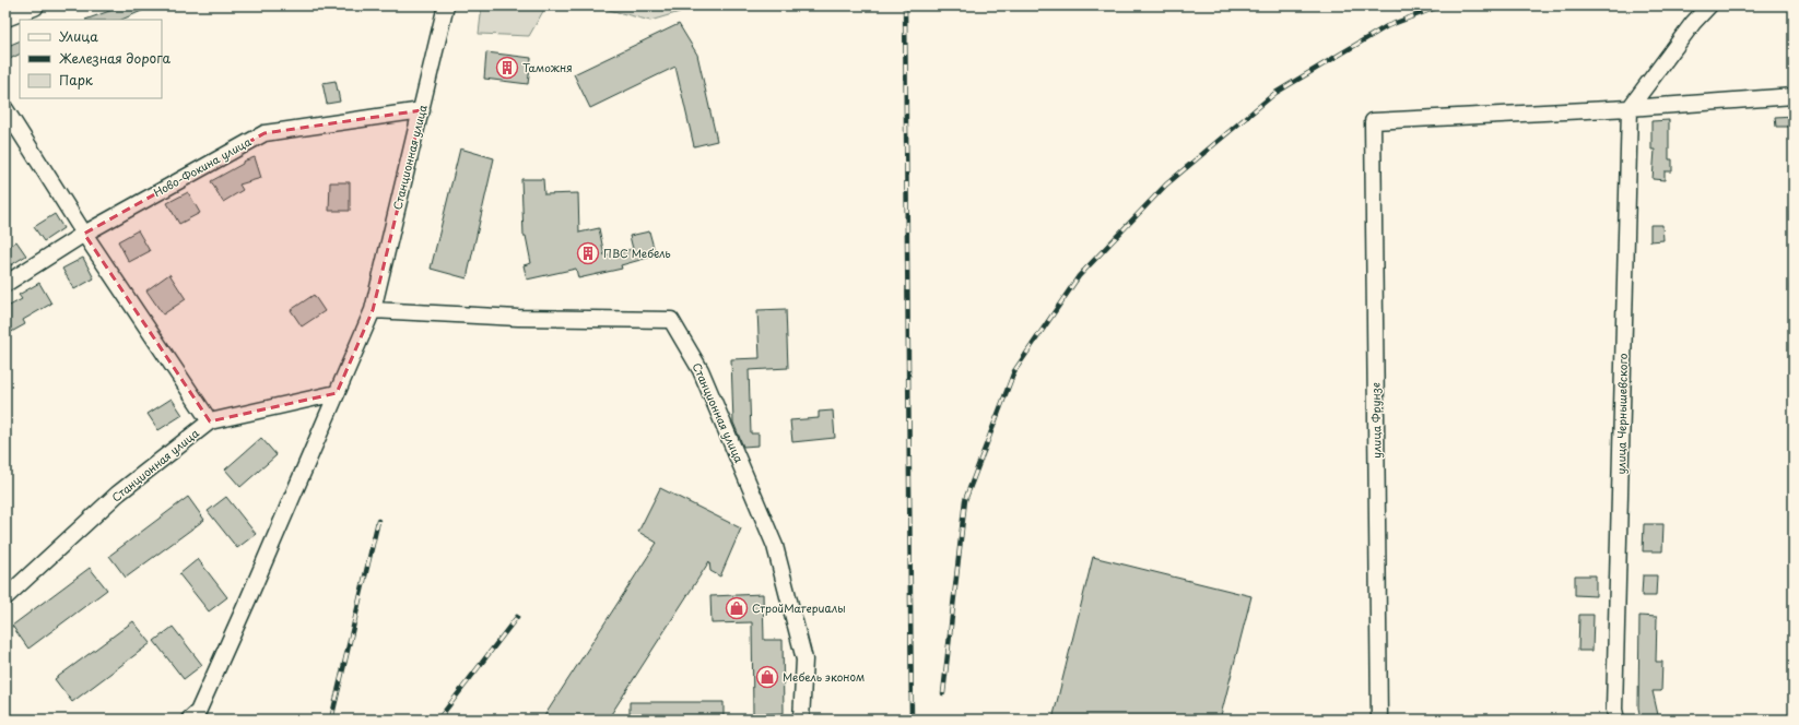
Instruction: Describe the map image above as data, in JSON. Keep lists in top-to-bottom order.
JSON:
{
  "streets": {
    "street": [
      "Станционная улица",
      "Ново-Фокина улица",
      "улица Чернышевского",
      "улица Фрунзе"
    ]
  },
  "crossings": [
    ["Станционная улица", "Ново-Фокина улица"],
    ["улица Чернышевского", "улица Фрунзе"]
  ],
  "places": {
    "building": ["Таможня", "ПВС Мебель"],
    "shop": ["СтройМатериалы", "Мебель эконом"]
  },
  "legend": ["Улица", "Железная дорога", "Парк"]
}
